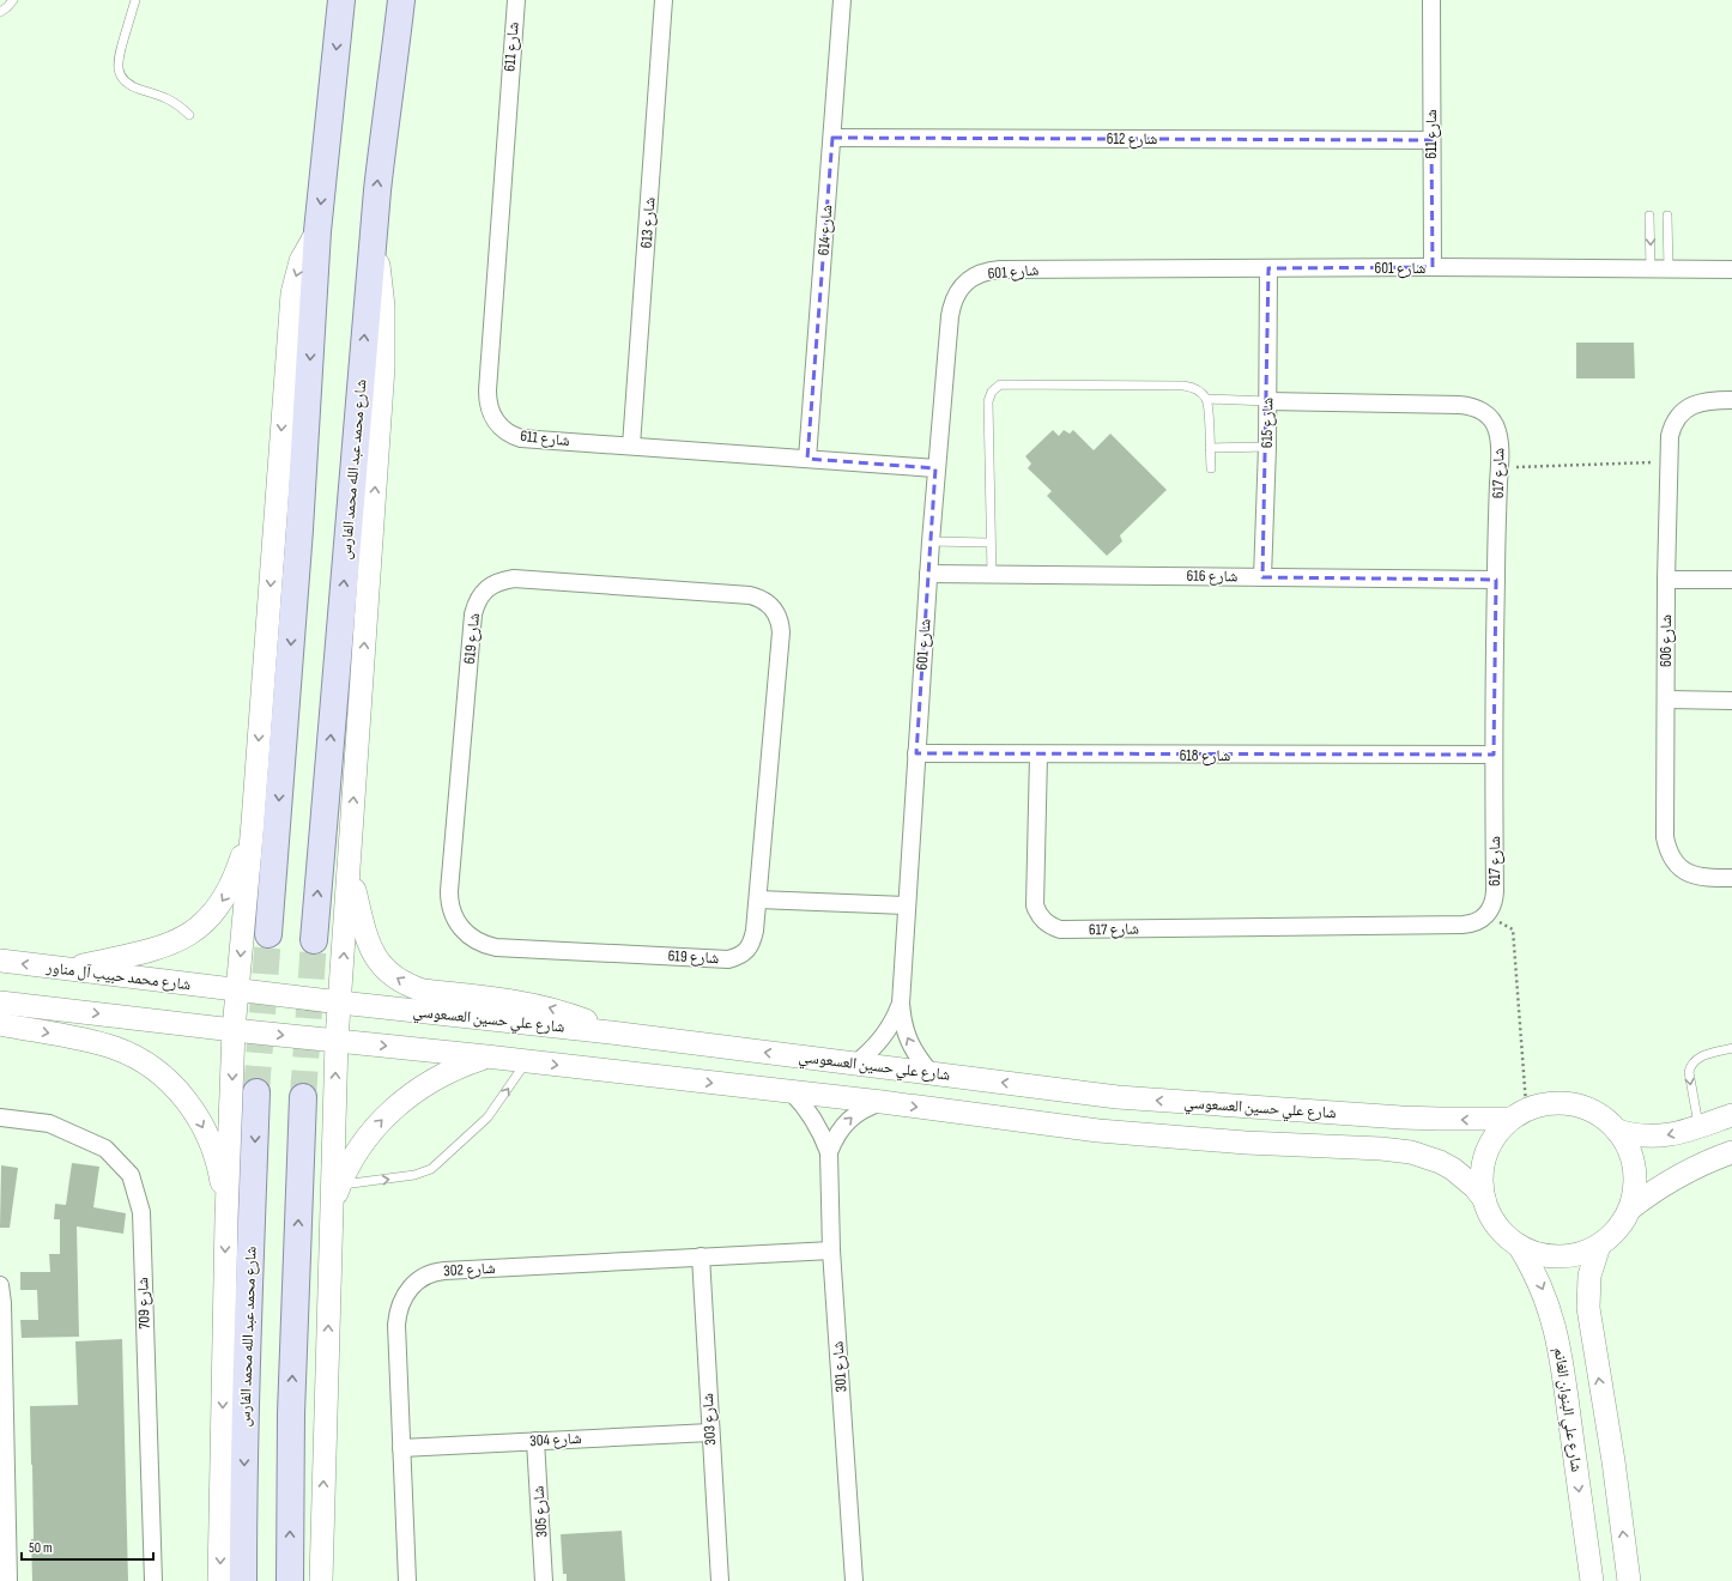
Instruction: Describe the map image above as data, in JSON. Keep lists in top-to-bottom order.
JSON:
{
  "streets": {
    "main road": ["شارع محمد عبد الله محمد الفارس"],
    "street": [
      "شارع 611",
      "شارع 612",
      "شارع 613",
      "شارع 614",
      "شارع 601",
      "شارع 615",
      "شارع 617",
      "شارع 616",
      "شارع 619",
      "شارع 606",
      "شارع 618",
      "شارع محمد حبيب آل مناور",
      "شارع علي حسين العسعوسي",
      "شارع 302",
      "شارع 709",
      "شارع 301",
      "شارع علي البنوان الغانم",
      "شارع 303",
      "شارع 304",
      "شارع 305"
    ]
  },
  "crossings": [
    ["شارع 611", "شارع 612"],
    ["شارع 611", "شارع 613"],
    ["شارع 611", "شارع 614"],
    ["شارع 611", "شارع 601"],
    ["شارع 612", "شارع 614"],
    ["شارع 601", "شارع 615"],
    ["شارع 601", "شارع 616"],
    ["شارع 601", "شارع 618"],
    ["شارع 601", "شارع علي حسين العسعوسي"],
    ["شارع 615", "شارع 617"],
    ["شارع 615", "شارع 616"],
    ["شارع 617", "شارع 616"],
    ["شارع 617", "شارع 618"],
    ["شارع محمد حبيب آل مناور", "شارع علي حسين العسعوسي"],
    ["شارع علي حسين العسعوسي", "شارع علي البنوان الغانم"],
    ["شارع 302", "شارع 301"],
    ["شارع 302", "شارع 303"],
    ["شارع 302", "شارع 304"],
    ["شارع 303", "شارع 304"],
    ["شارع 304", "شارع 305"]
  ],
  "scale_bar": "50 m"
}
